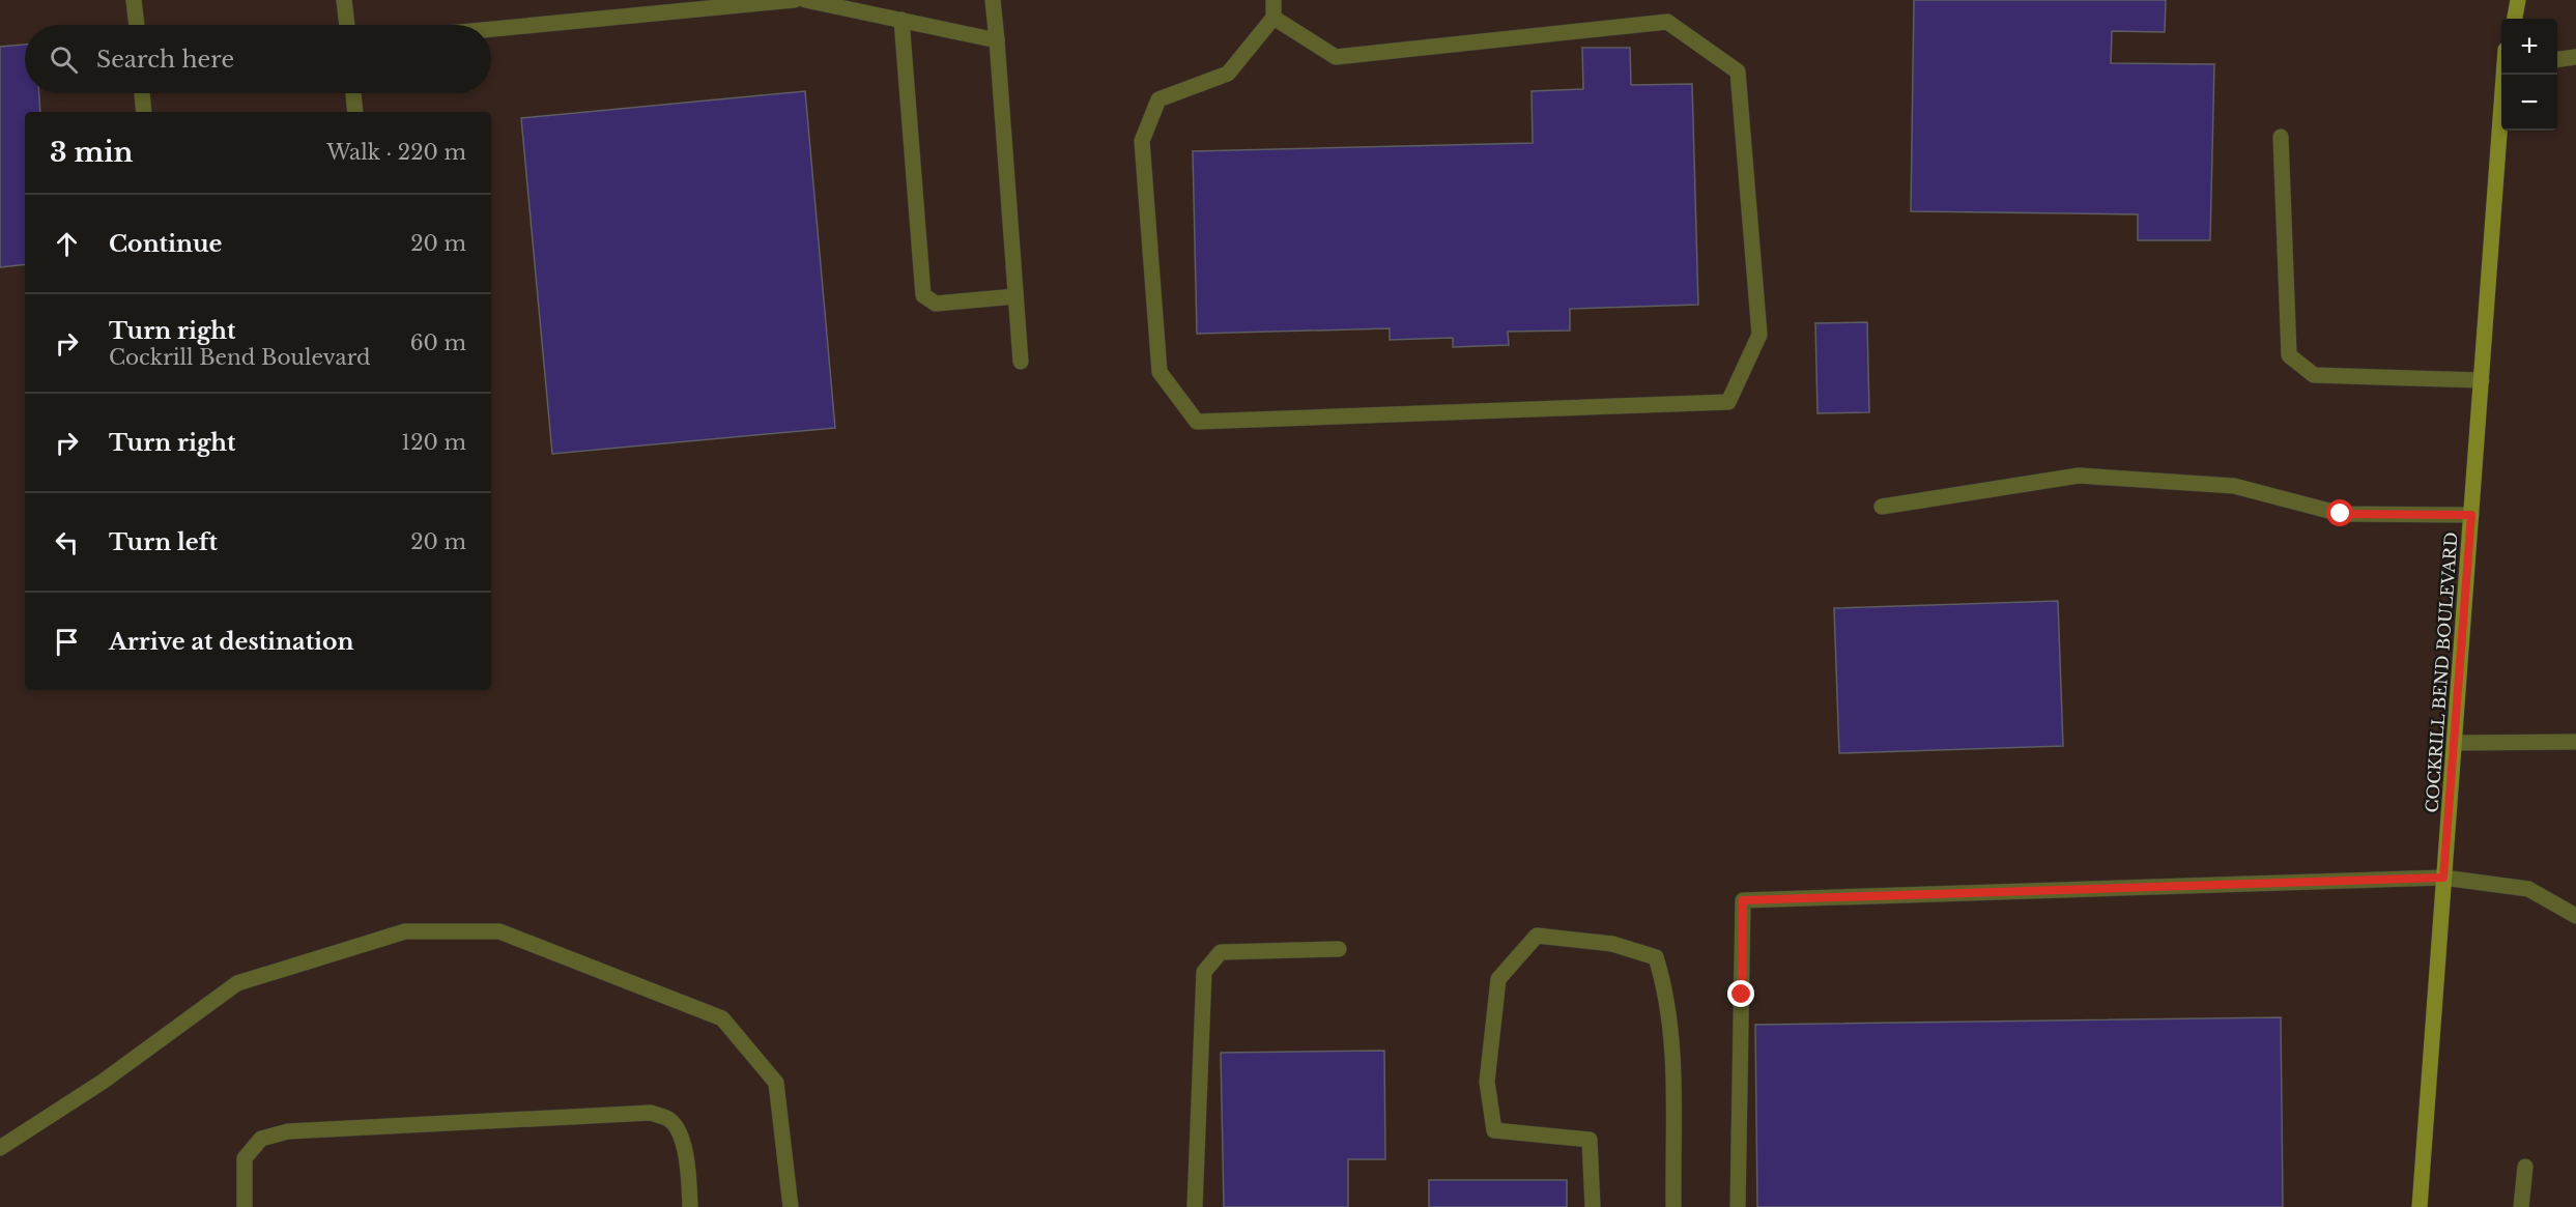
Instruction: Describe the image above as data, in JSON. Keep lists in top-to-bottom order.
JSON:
{
  "streets": {
    "street": ["COCKRILL BEND BOULEVARD"]
  },
  "page": {
    "map_buttons": ["+", "−"],
    "search": "Search here",
    "heading": ["3 min", "Walk · 220 m"],
    "list": [
      ["Continue", "20 m"],
      ["Turn right", "Cockrill Bend Boulevard", "60 m"],
      ["Turn right", "120 m"],
      ["Turn left", "20 m"],
      "Arrive at destination"
    ]
  }
}
